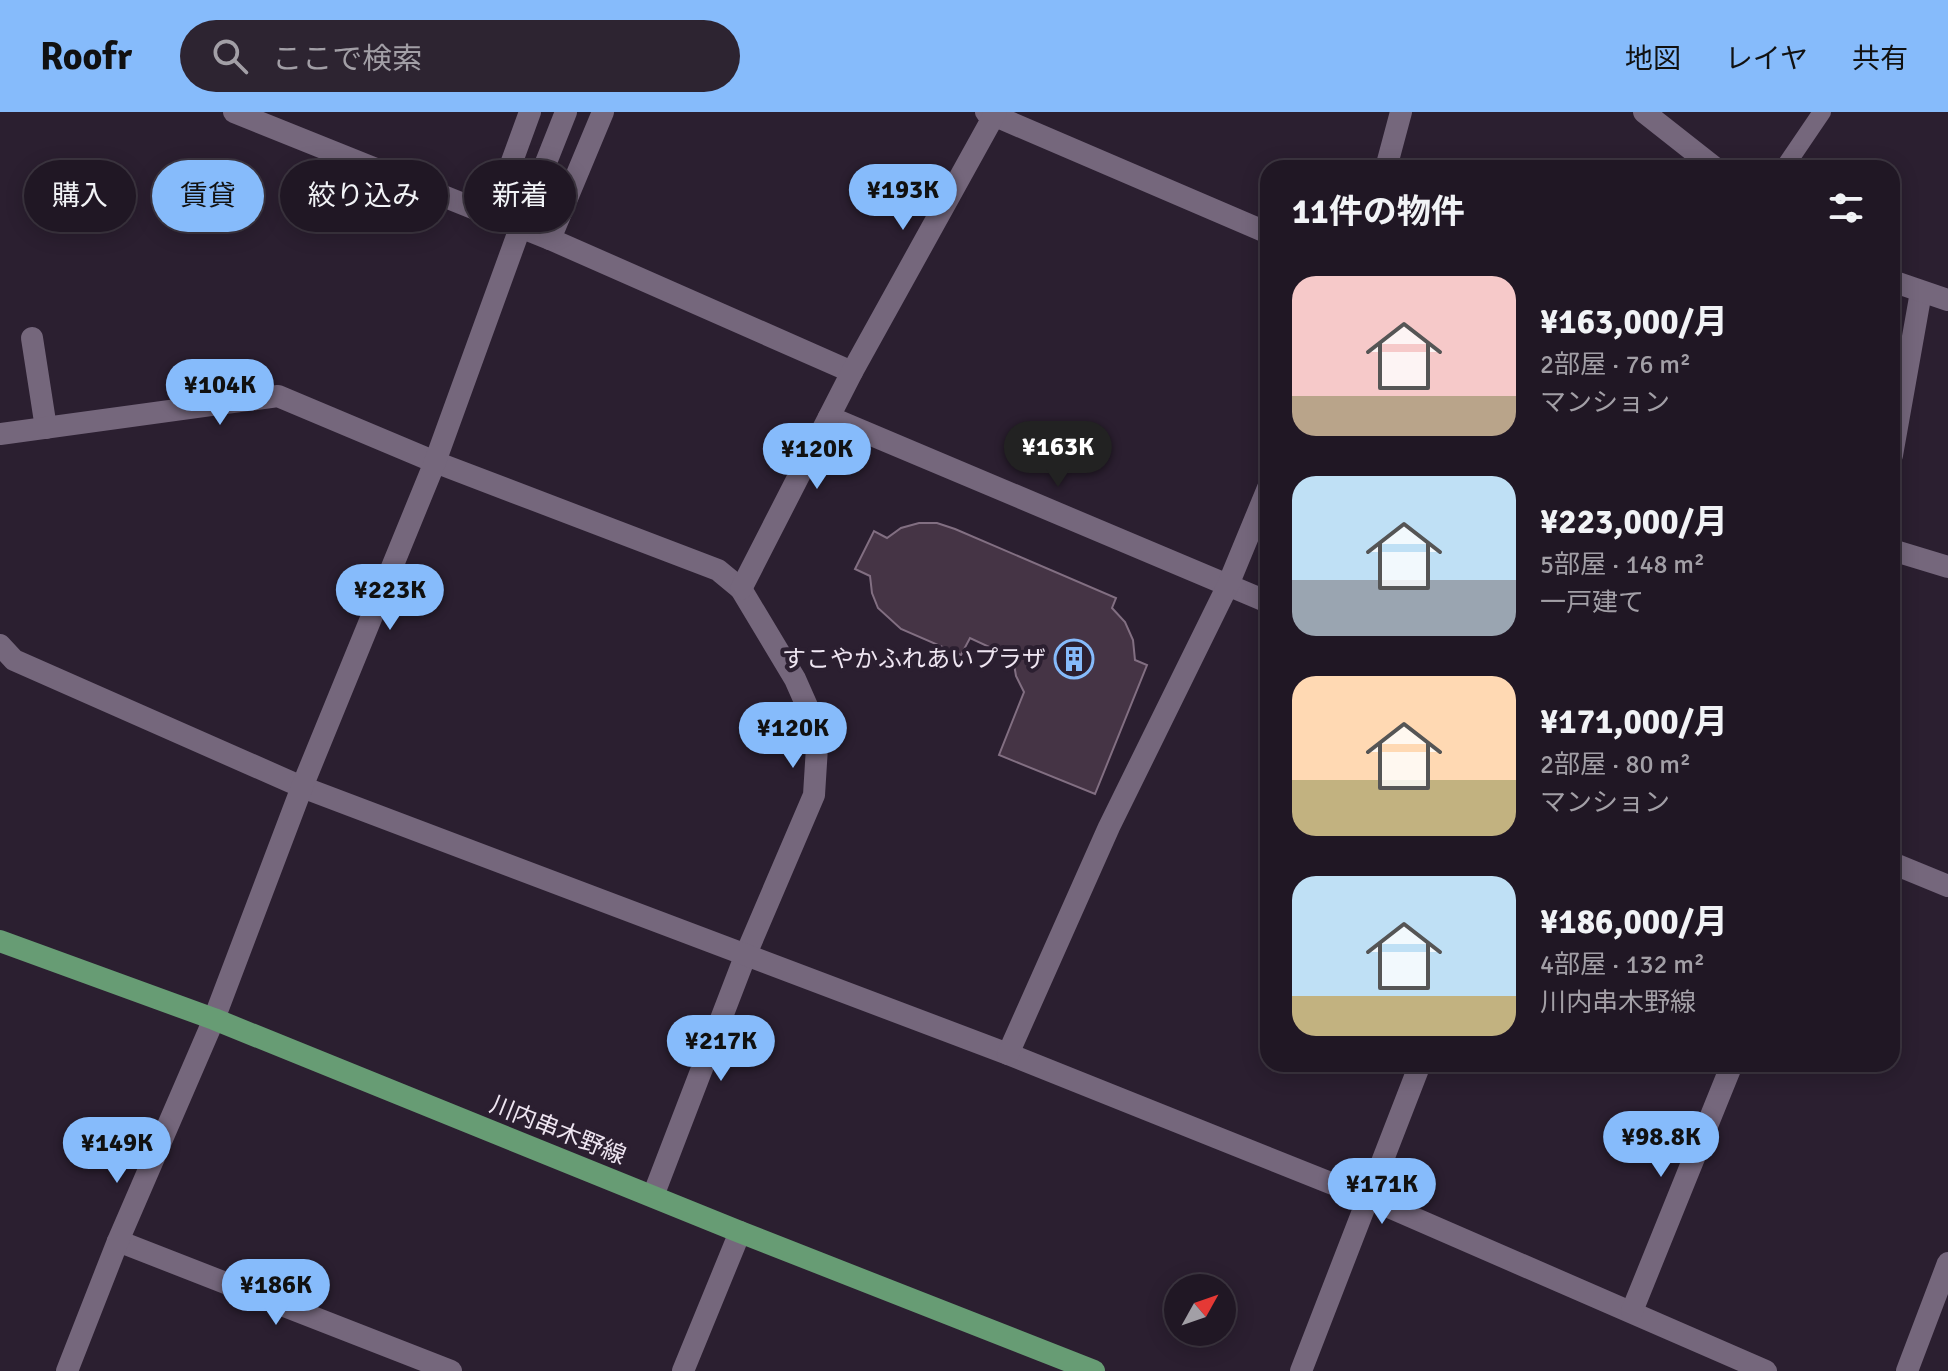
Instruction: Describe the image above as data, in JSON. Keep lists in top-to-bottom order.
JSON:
{
  "streets": {
    "main road": ["川内串木野線"]
  },
  "places": {
    "building": ["すこやかふれあいプラザ"]
  },
  "north": "top right",
  "page": {
    "header": "Roofr",
    "search": "ここで検索",
    "nav": ["地図", "レイヤ", "共有"],
    "chip": [
      "購入",
      "賃貸",
      "絞り込み",
      "新着"
    ],
    "heading": "11件の物件",
    "price": [
      "¥193K",
      "¥104K",
      "¥163K",
      "¥120K",
      "¥223K",
      "¥120K",
      "¥217K",
      "¥98.8K",
      "¥149K",
      "¥171K",
      "¥186K"
    ],
    "list": [
      {
        "name": "¥163,000/月",
        "note": "2部屋 · 76 m² · マンション"
      },
      {
        "name": "¥223,000/月",
        "note": "5部屋 · 148 m² · 一戸建て"
      },
      {
        "name": "¥171,000/月",
        "note": "2部屋 · 80 m² · マンション"
      },
      {
        "name": "¥186,000/月",
        "note": "4部屋 · 132 m² · 川内串木野線"
      }
    ]
  }
}
